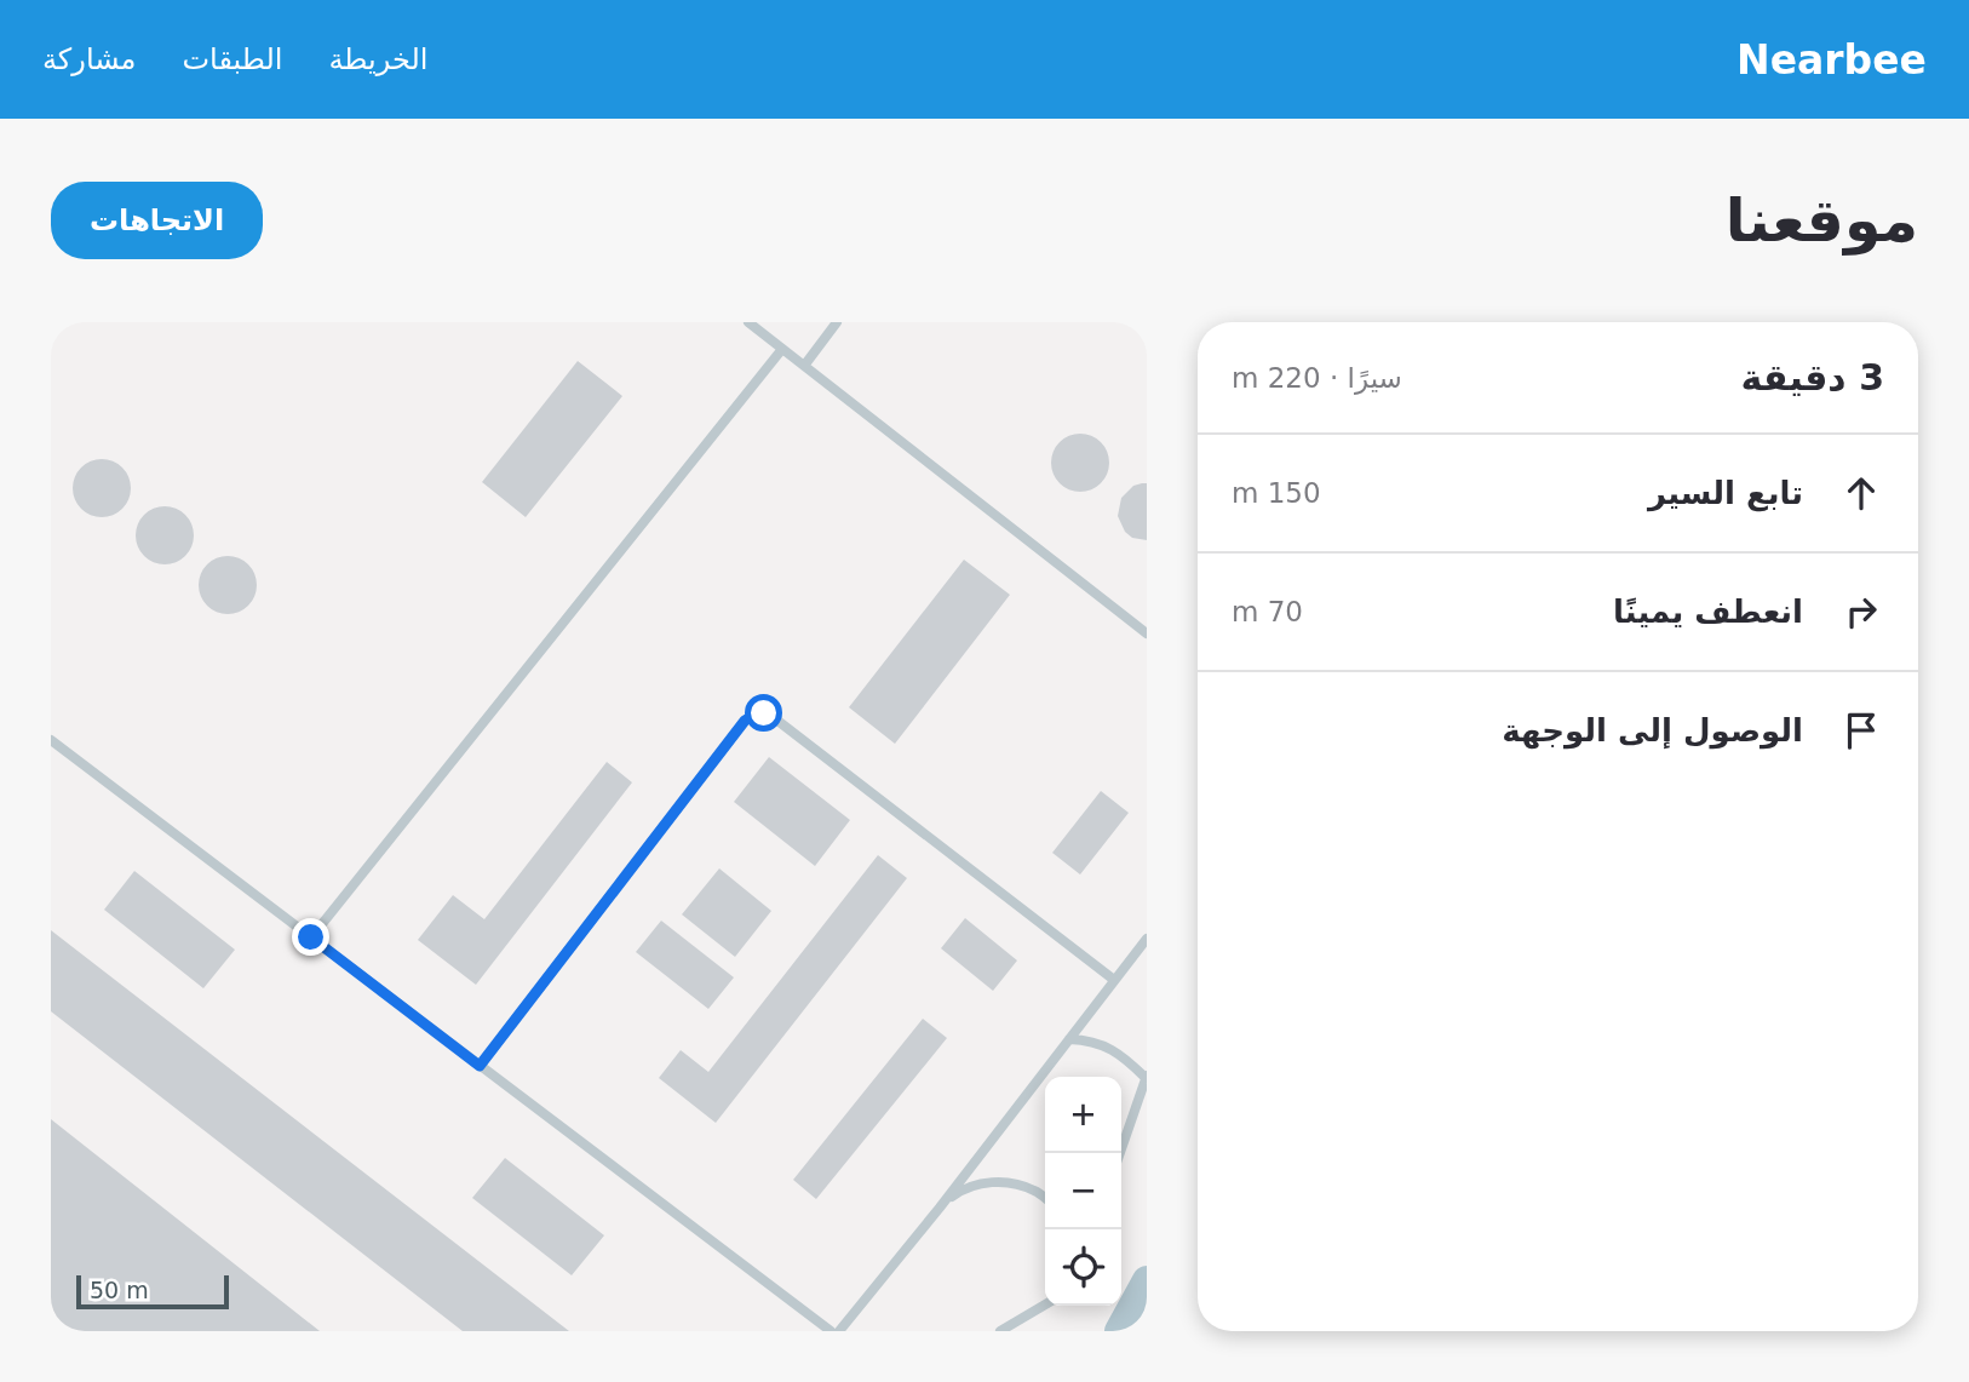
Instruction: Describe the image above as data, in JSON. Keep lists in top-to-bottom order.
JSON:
{
  "scale_bar": "50 m",
  "page": {
    "header": "Nearbee",
    "nav": ["الخريطة", "الطبقات", "مشاركة"],
    "buttons": "الاتجاهات",
    "title": "موقعنا",
    "heading": ["3 دقيقة", "سيرًا · 220 m"],
    "list": [
      ["تابع السير", "150 m"],
      ["انعطف يمينًا", "70 m"],
      "الوصول إلى الوجهة"
    ],
    "map_buttons": ["+", "−"],
    "scale": "50 m"
  }
}
